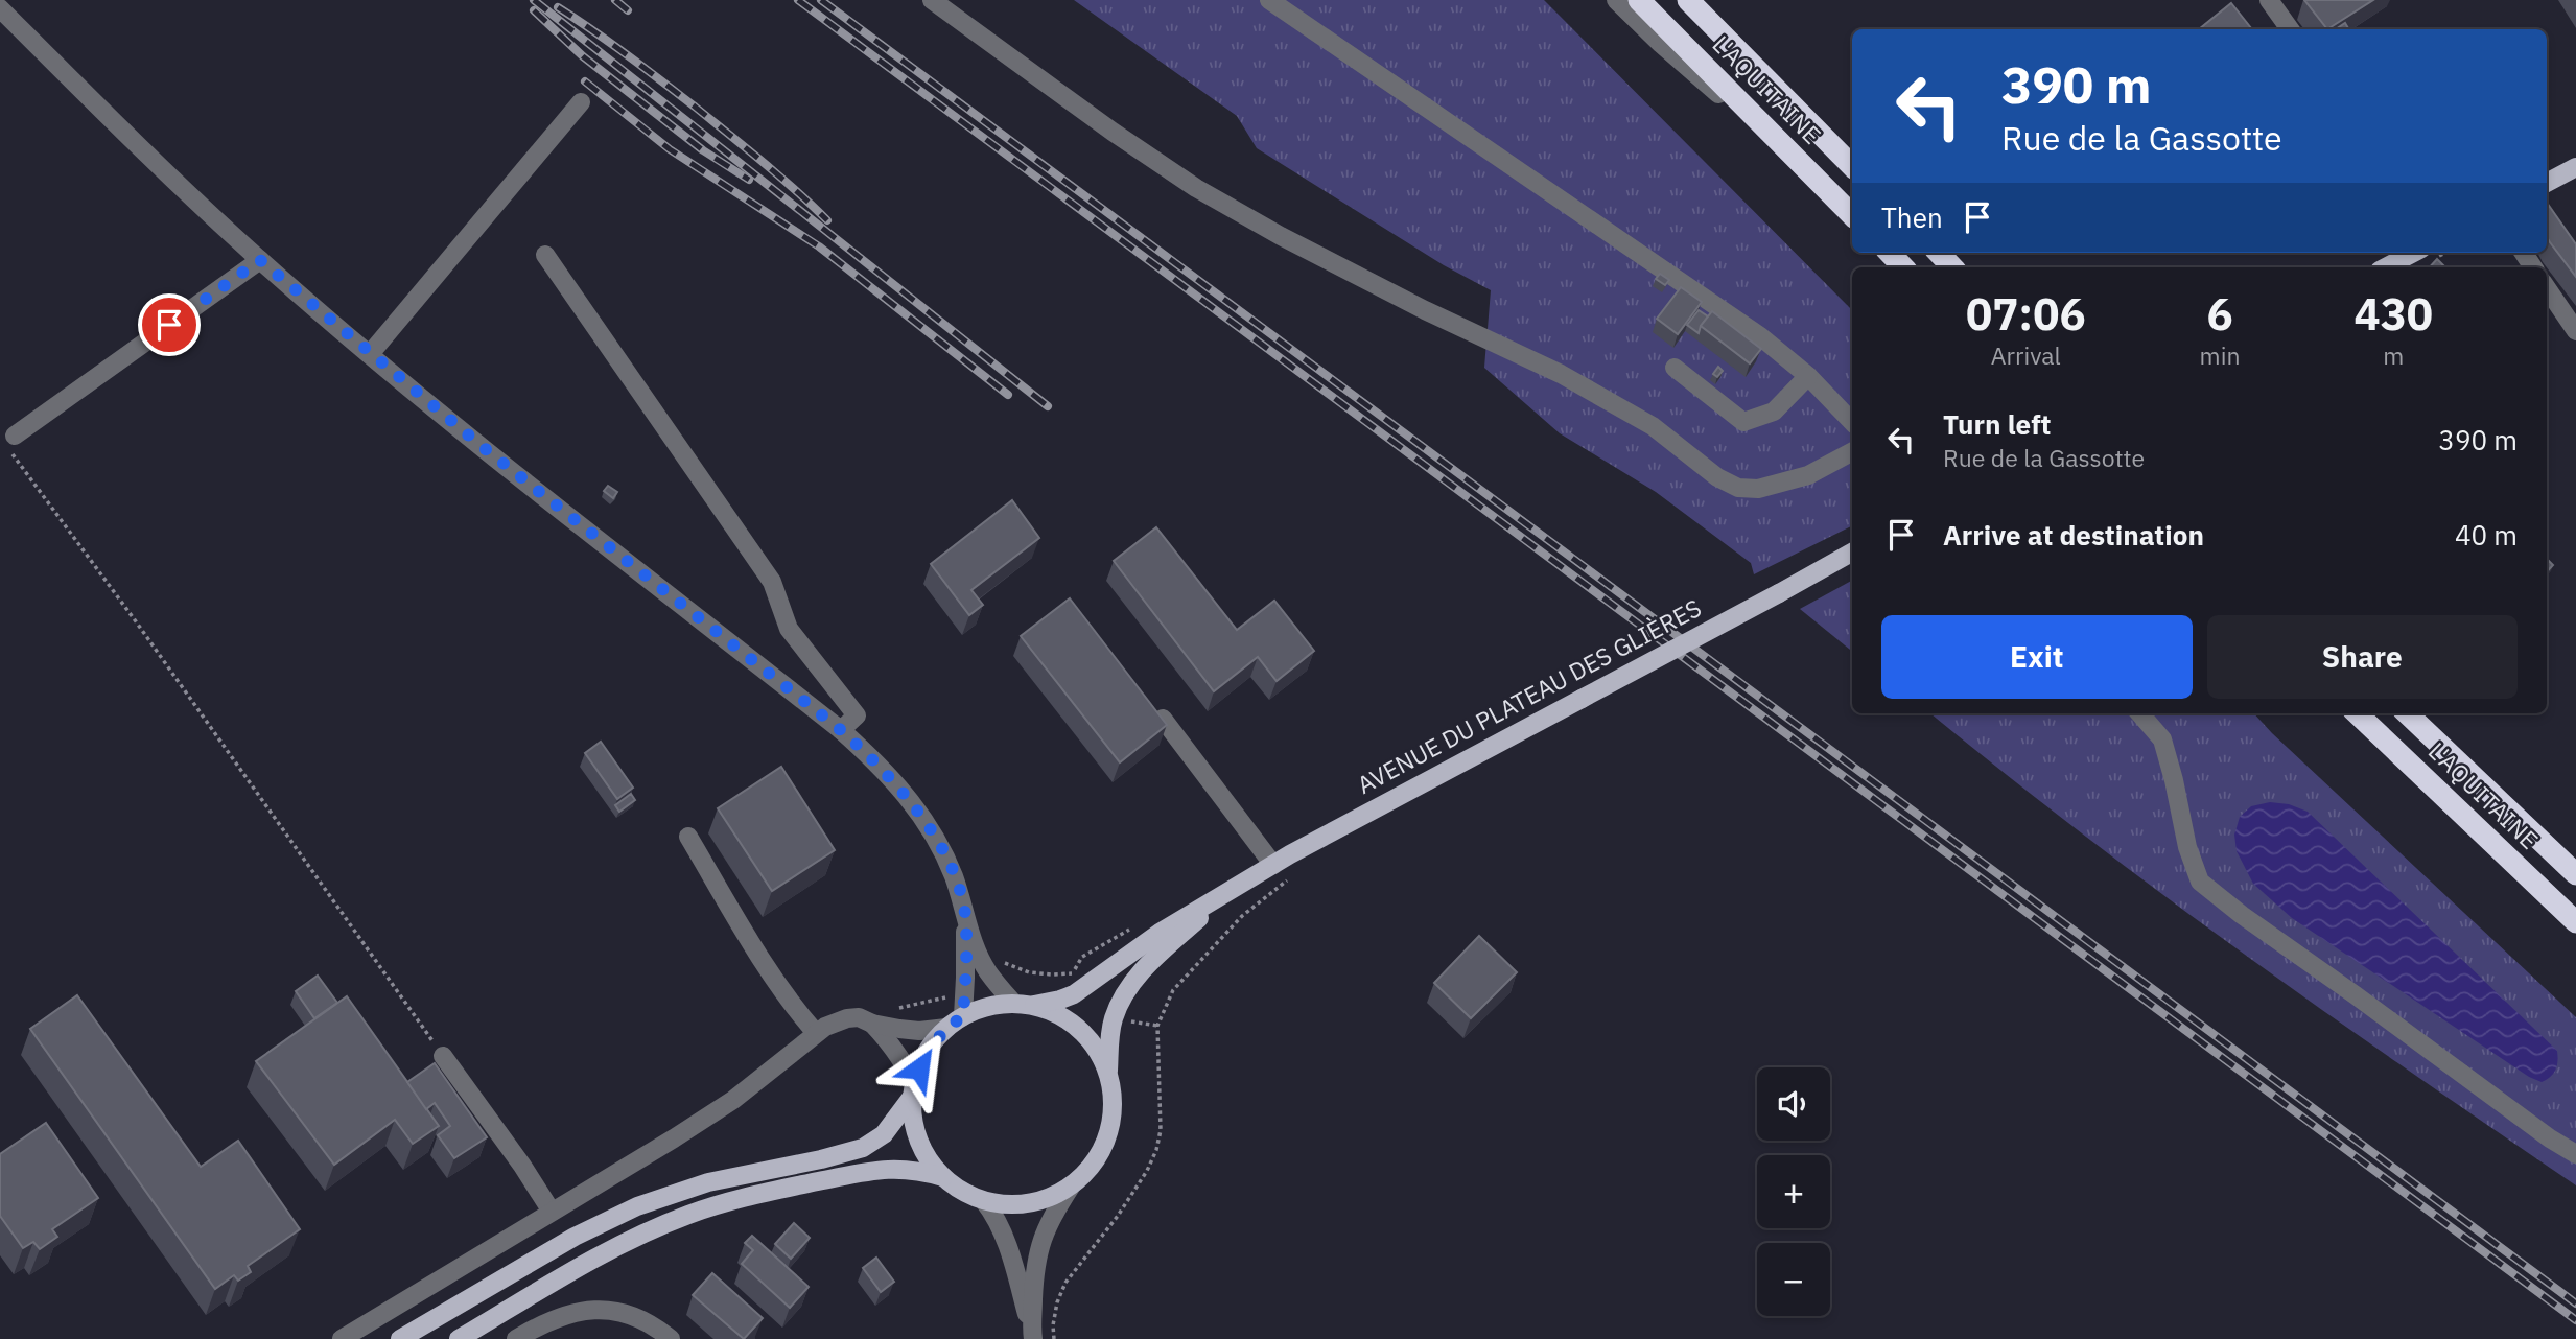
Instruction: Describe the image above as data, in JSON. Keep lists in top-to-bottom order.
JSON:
{
  "streets": {
    "highway": ["L'AQUITAINE"],
    "main road": ["AVENUE DU PLATEAU DES GLIÈRES"]
  },
  "page": {
    "turn": ["390 m", "Rue de la Gassotte"],
    "then": "Then",
    "eta": [
      "07:06",
      "Arrival",
      "6",
      "min",
      "430",
      "m"
    ],
    "list": [
      {
        "name": "Turn left",
        "note": "Rue de la Gassotte",
        "value": "390 m"
      },
      {
        "name": "Arrive at destination",
        "value": "40 m"
      }
    ],
    "buttons": ["Exit", "Share"],
    "map_buttons": ["+", "−"]
  }
}
